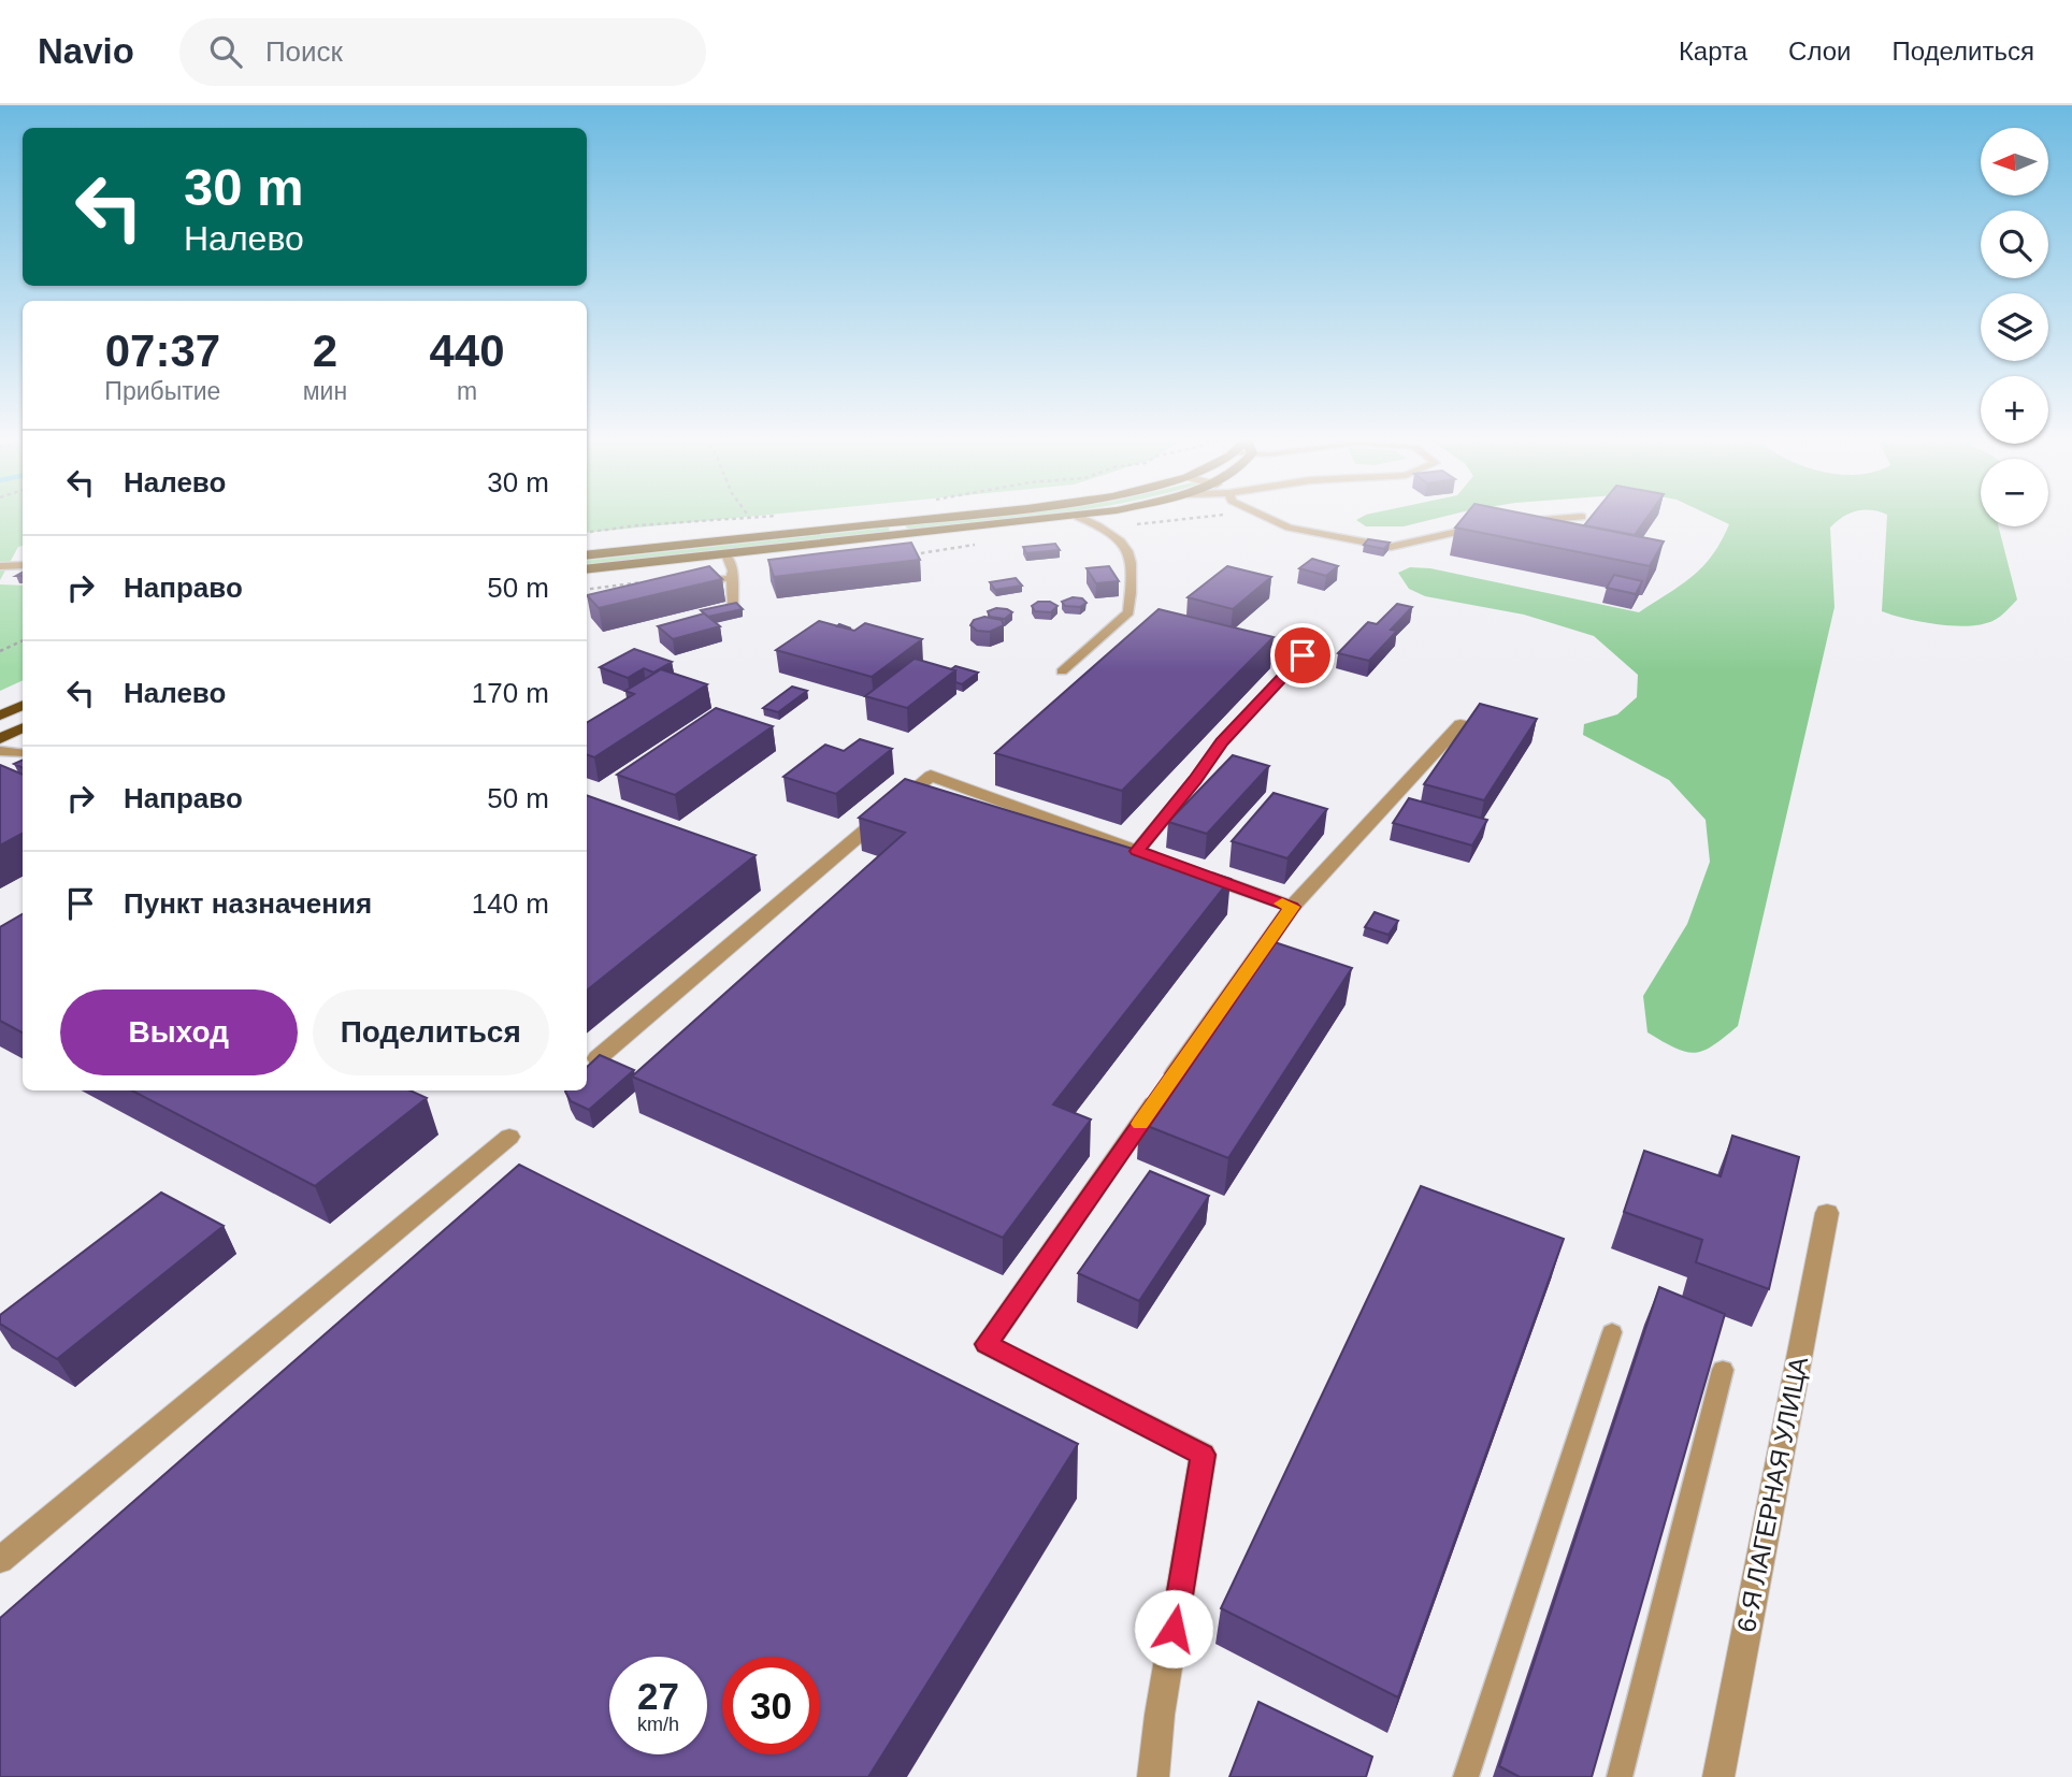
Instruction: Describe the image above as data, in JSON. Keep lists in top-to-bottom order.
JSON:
{
  "streets": {
    "street": ["6-Я ЛАГЕРНАЯ УЛИЦА"]
  },
  "north": "left",
  "page": {
    "header": "Navio",
    "search": "Поиск",
    "nav": ["Карта", "Слои", "Поделиться"],
    "map_buttons": ["+", "−"],
    "turn": ["30 m", "Налево"],
    "eta": [
      "07:37",
      "Прибытие",
      "2",
      "мин",
      "440",
      "m"
    ],
    "list": [
      {
        "name": "Налево",
        "value": "30 m"
      },
      {
        "name": "Направо",
        "value": "50 m"
      },
      {
        "name": "Налево",
        "value": "170 m"
      },
      {
        "name": "Направо",
        "value": "50 m"
      },
      {
        "name": "Пункт назначения",
        "value": "140 m"
      }
    ],
    "buttons": ["Выход", "Поделиться"],
    "speed": "27 km/h",
    "limit": "30"
  }
}
